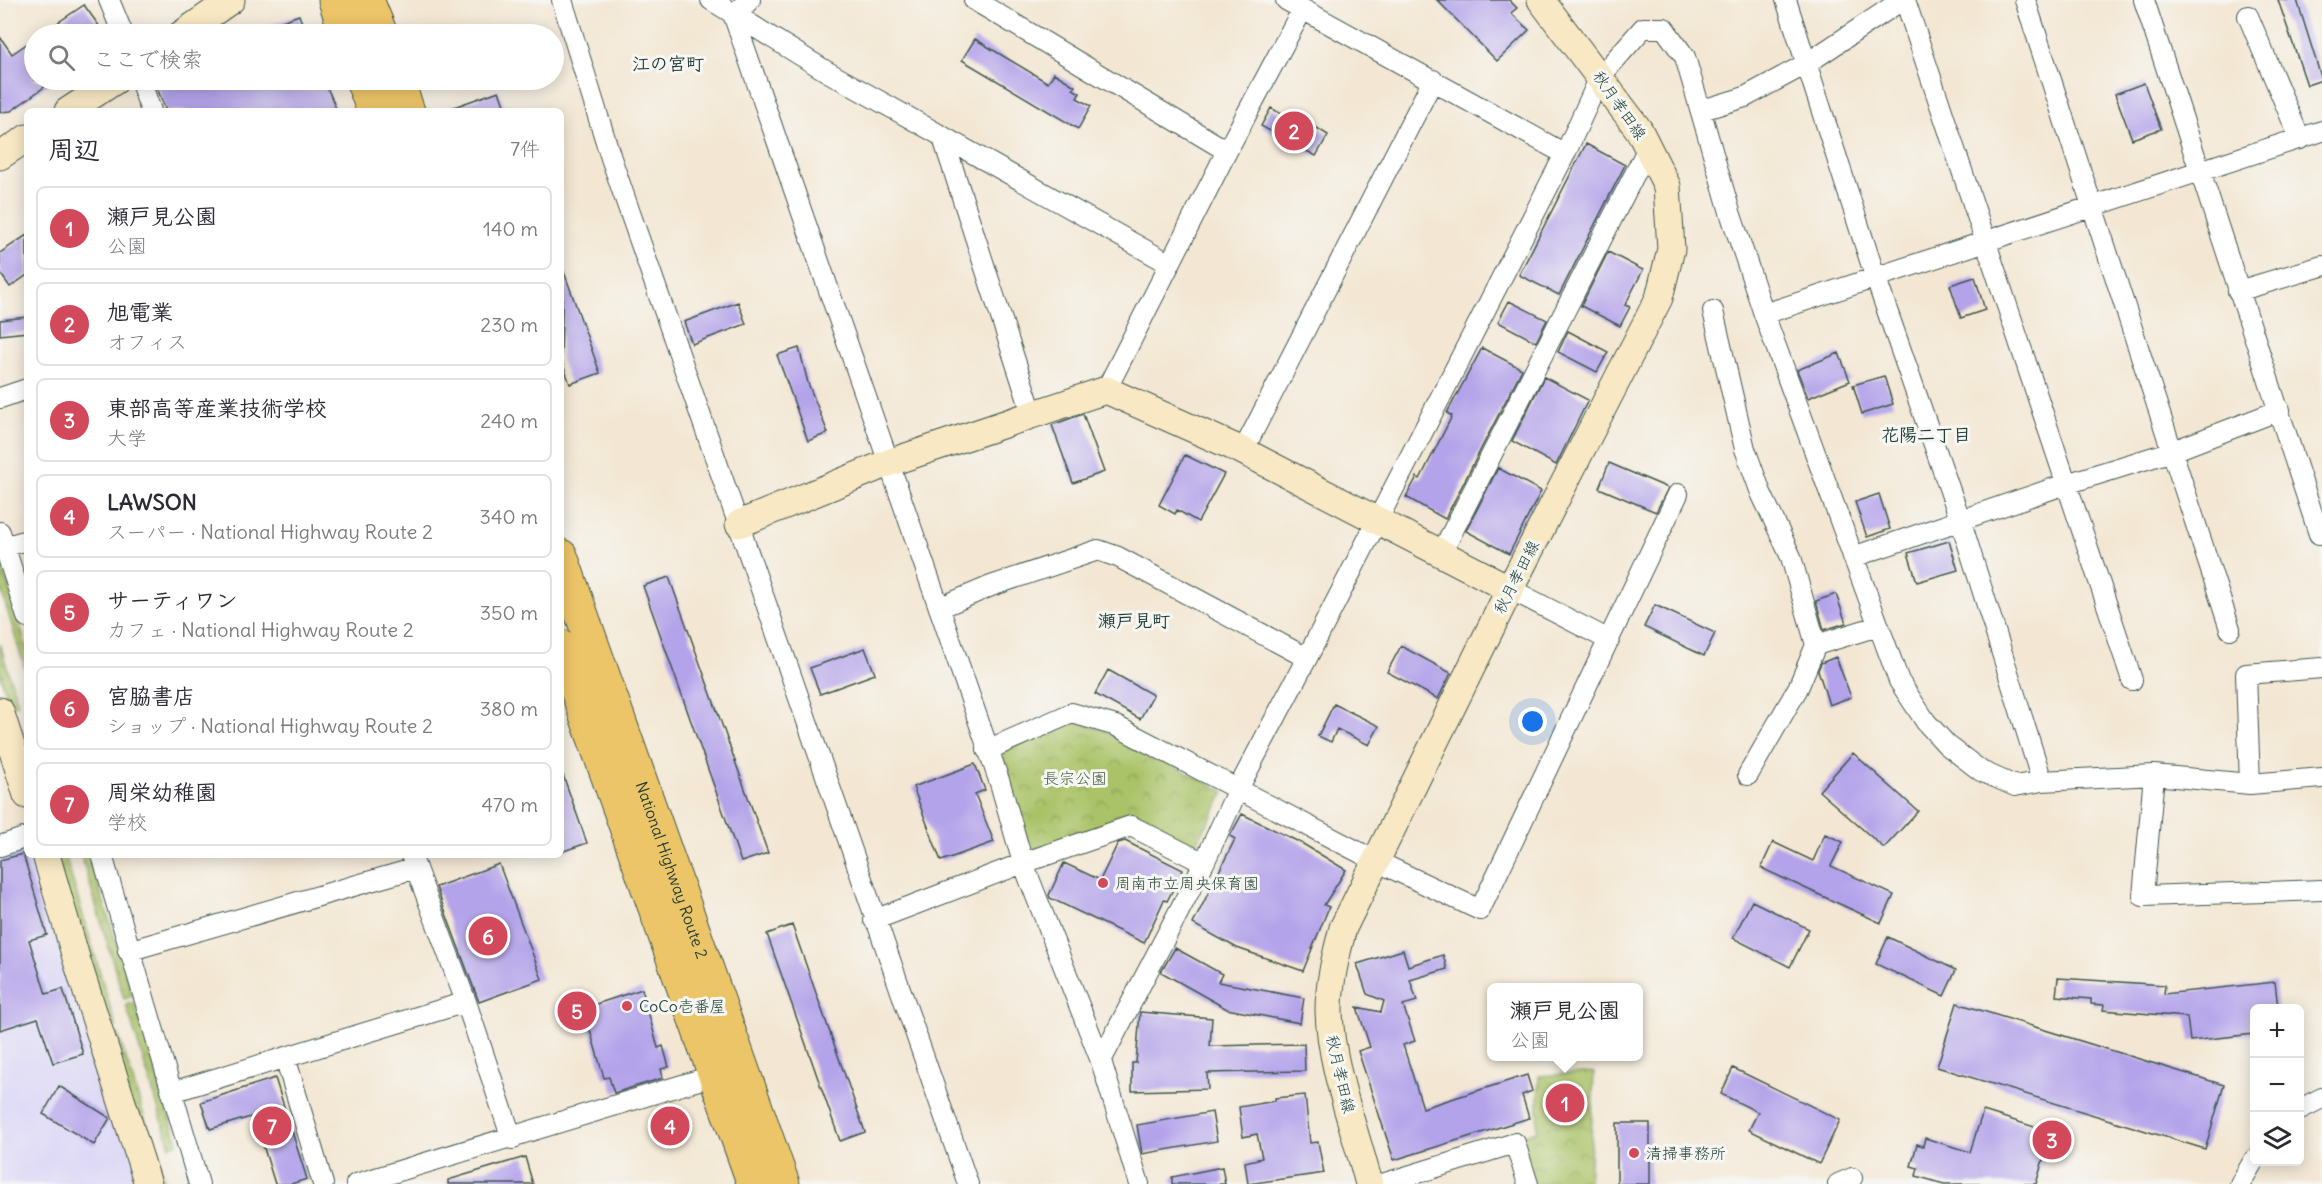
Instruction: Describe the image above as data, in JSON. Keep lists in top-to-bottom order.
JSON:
{
  "streets": {
    "highway": ["National Highway Route 2"],
    "street": ["秋月孝田線"]
  },
  "districts": ["江の宮町", "花陽二丁目", "瀬戸見町"],
  "parks": ["長宗公園"],
  "places": ["周南市立周央保育園", "CoCo壱番屋", "清掃事務所"],
  "page": {
    "search": "ここで検索",
    "heading": ["周辺", "7件"],
    "pins": [
      "2",
      "6",
      "5",
      "1",
      "4",
      "7",
      "3"
    ],
    "list": [
      {
        "mark": "1",
        "name": "瀬戸見公園",
        "note": "公園",
        "value": "140 m"
      },
      {
        "mark": "2",
        "name": "旭電業",
        "note": "オフィス",
        "value": "230 m"
      },
      {
        "mark": "3",
        "name": "東部高等産業技術学校",
        "note": "大学",
        "value": "240 m"
      },
      {
        "mark": "4",
        "name": "LAWSON",
        "note": "スーパー · National Highway Route 2",
        "value": "340 m"
      },
      {
        "mark": "5",
        "name": "サーティワン",
        "note": "カフェ · National Highway Route 2",
        "value": "350 m"
      },
      {
        "mark": "6",
        "name": "宮脇書店",
        "note": "ショップ · National Highway Route 2",
        "value": "380 m"
      },
      {
        "mark": "7",
        "name": "周栄幼稚園",
        "note": "学校",
        "value": "470 m"
      }
    ],
    "popup": ["瀬戸見公園", "公園"],
    "map_buttons": ["+", "−"]
  }
}
